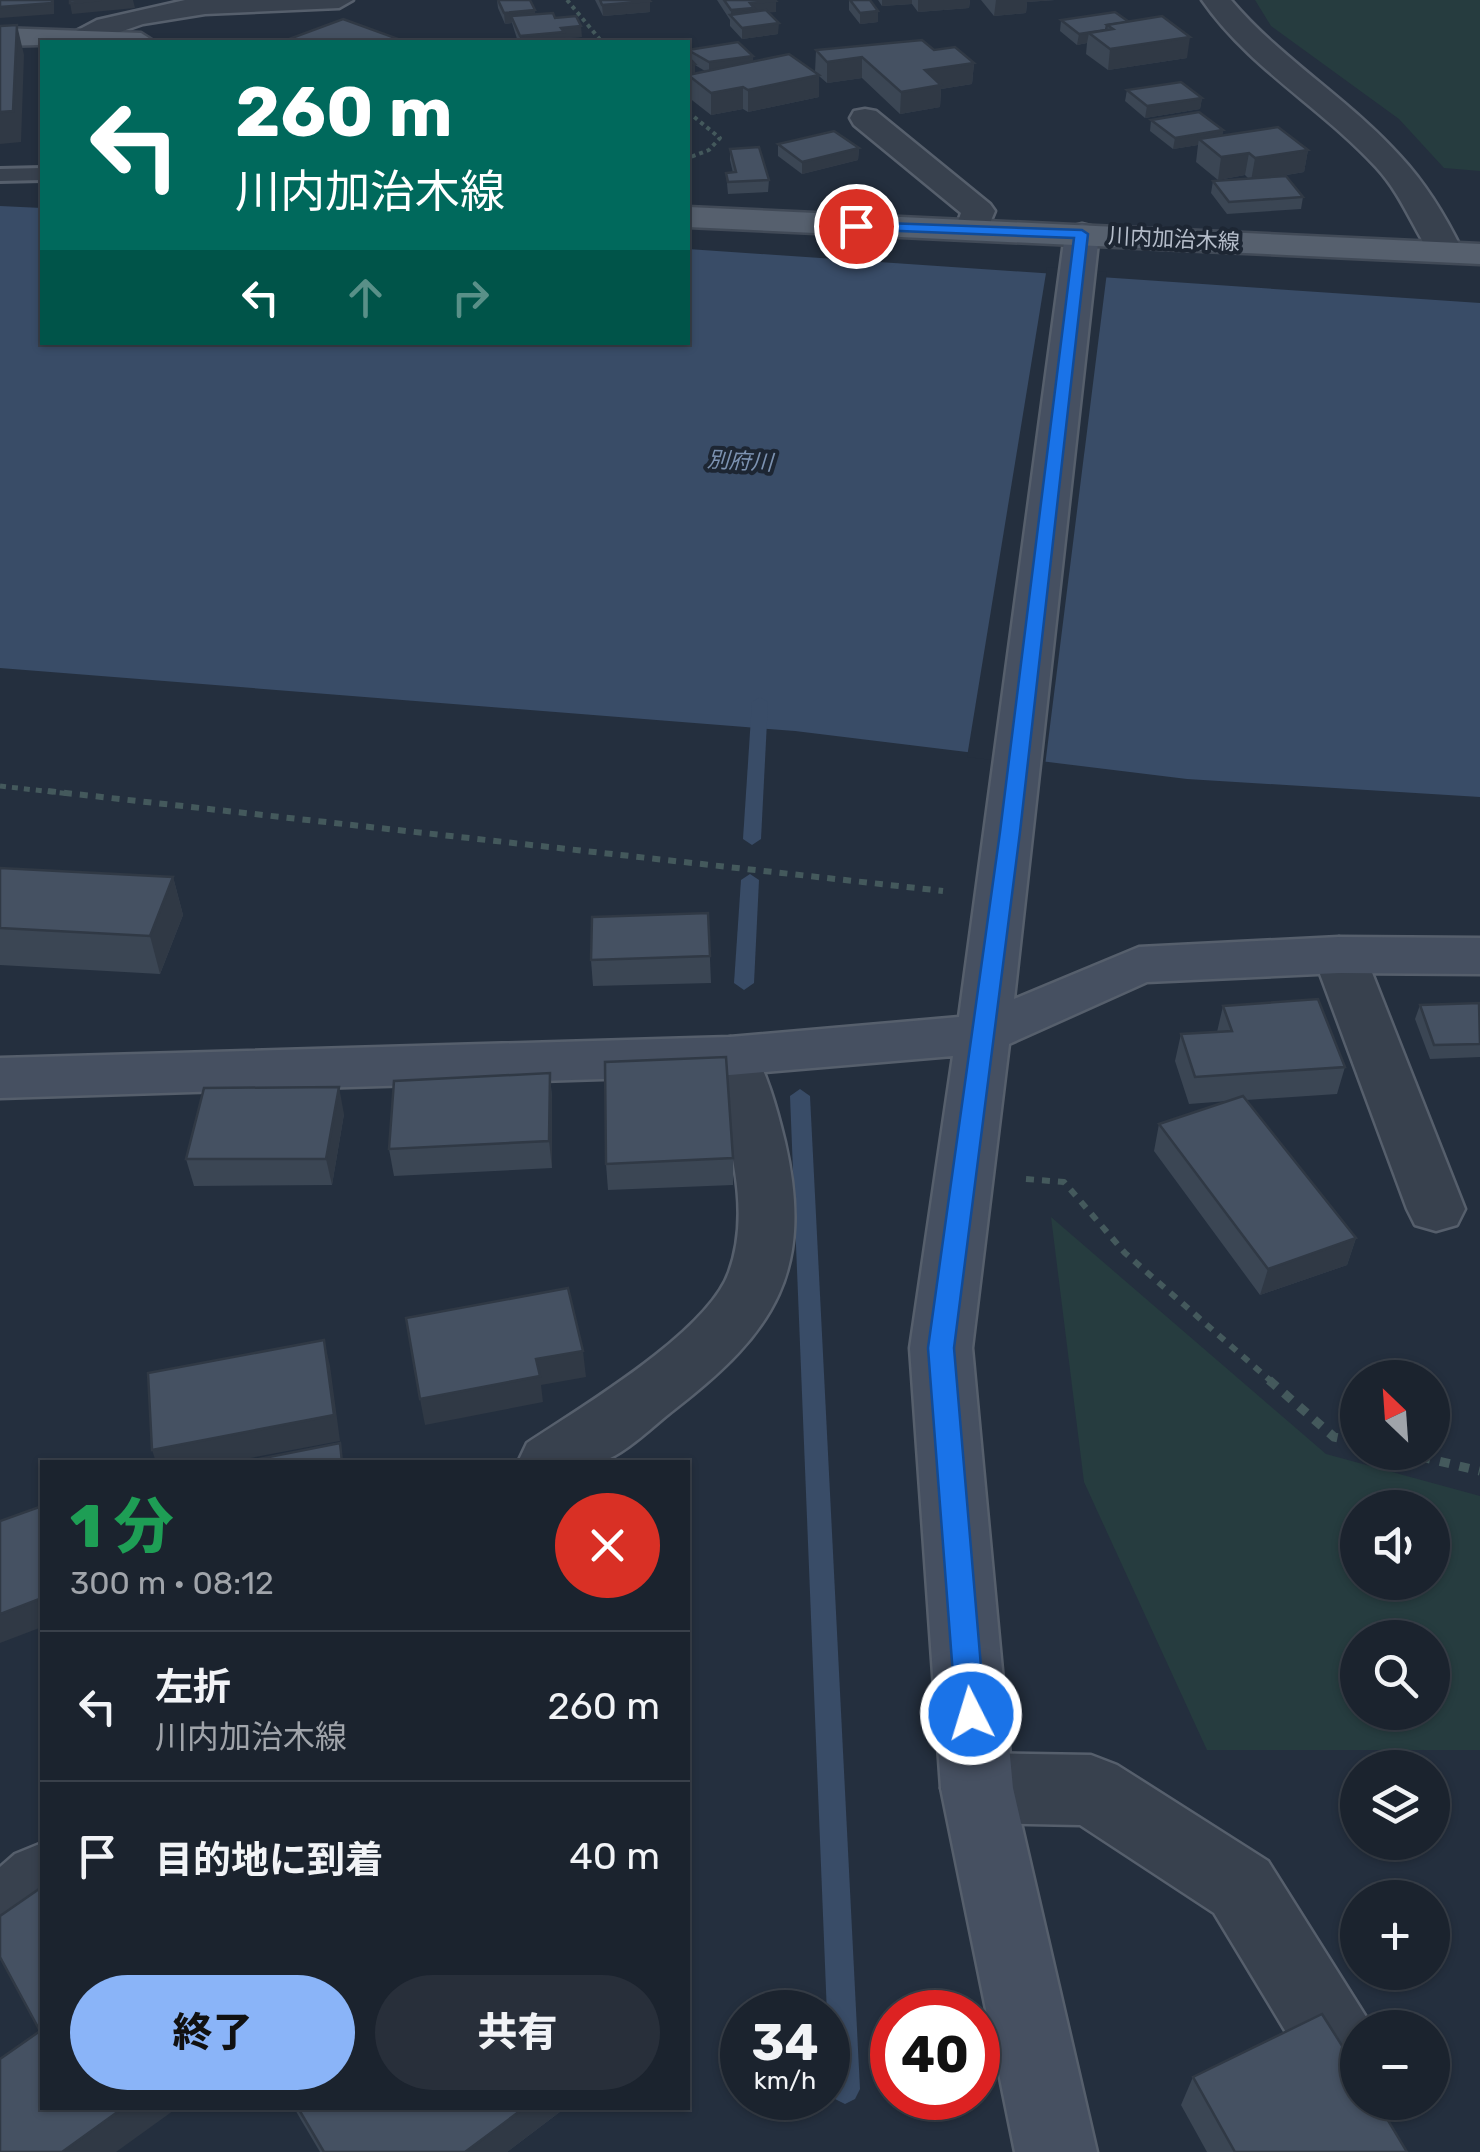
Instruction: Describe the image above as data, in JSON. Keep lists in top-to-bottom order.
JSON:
{
  "streets": {
    "main road": ["川内加治木線"]
  },
  "water": ["別府川"],
  "north": "top left",
  "page": {
    "turn": ["260 m", "川内加治木線"],
    "map_buttons": ["+", "−"],
    "heading": ["1 分", "300 m · 08:12"],
    "list": [
      {
        "name": "左折",
        "note": "川内加治木線",
        "value": "260 m"
      },
      {
        "name": "目的地に到着",
        "value": "40 m"
      }
    ],
    "buttons": ["終了", "共有"],
    "speed": "34 km/h",
    "limit": "40"
  }
}
